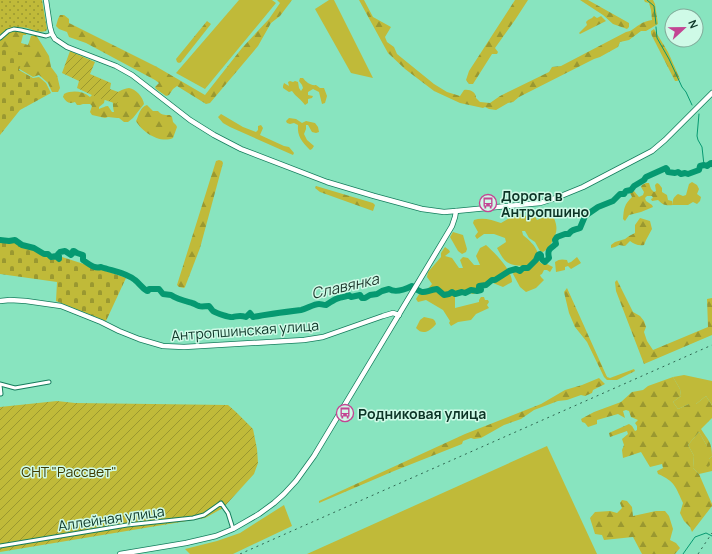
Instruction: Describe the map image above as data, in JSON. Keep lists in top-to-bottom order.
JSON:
{
  "streets": {
    "street": ["Антропшинская улица", "Аллейная улица"]
  },
  "water": ["Славянка"],
  "parks": ["СНТ \"Рассвет\""],
  "places": {
    "bus stop": ["Дорога в Антропшино", "Родниковая улица"]
  },
  "north": "right"
}
